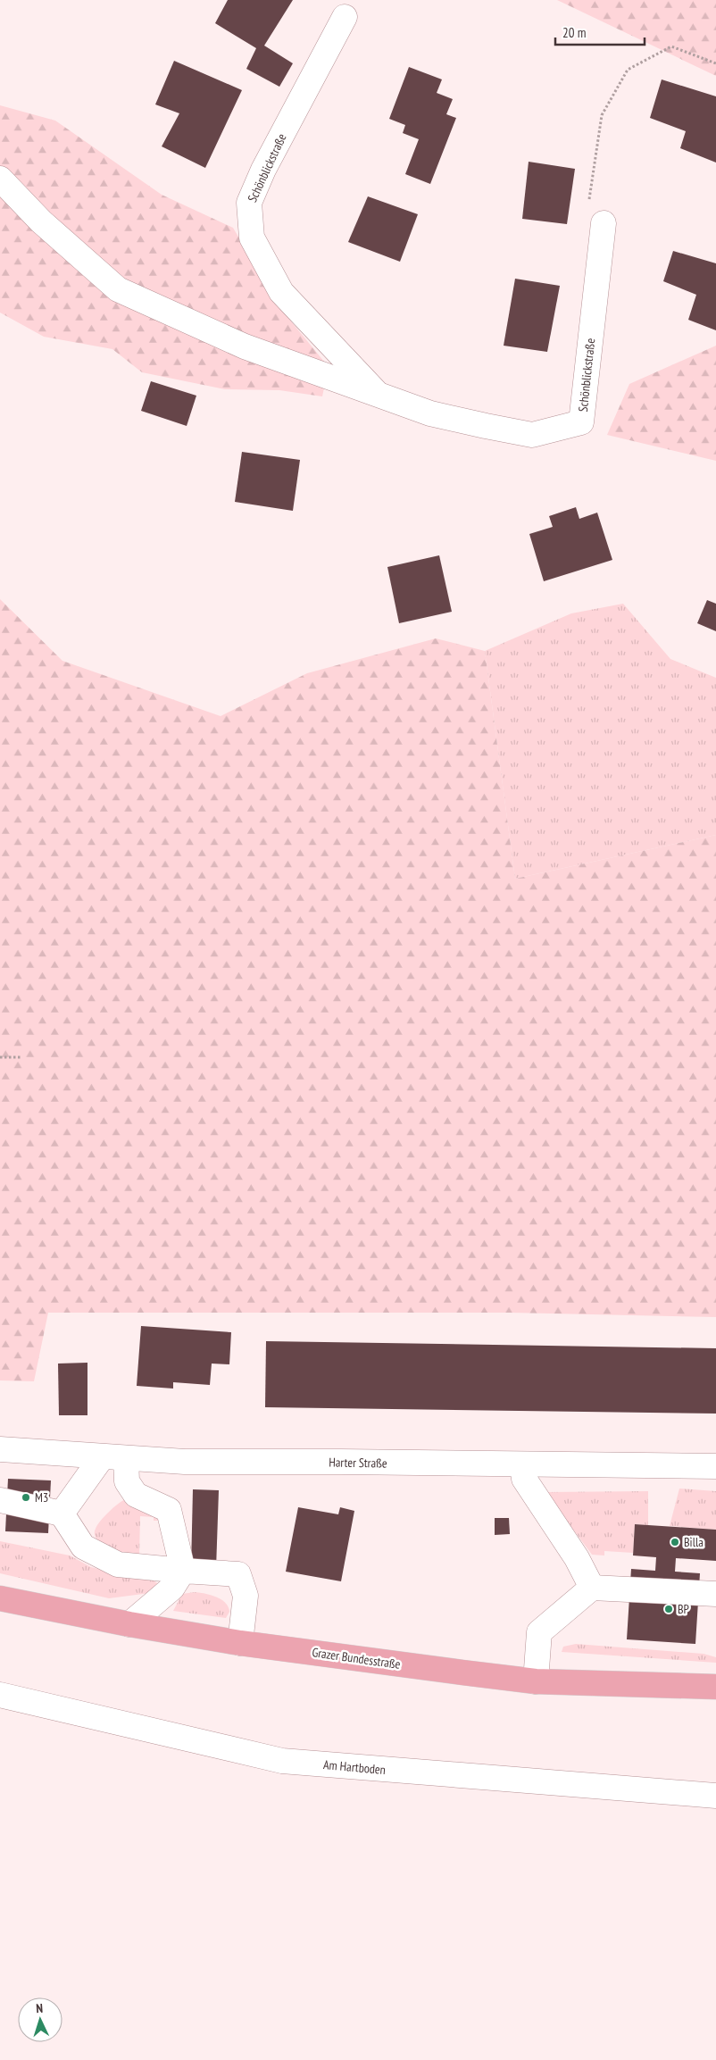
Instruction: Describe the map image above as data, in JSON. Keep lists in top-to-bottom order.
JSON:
{
  "streets": {
    "main road": ["Grazer Bundesstraße"],
    "street": ["Schönblickstraße", "Harter Straße", "Am Hartboden"]
  },
  "places": ["M3", "Billa", "BP"],
  "scale_bar": "20 m",
  "north": "top"
}
